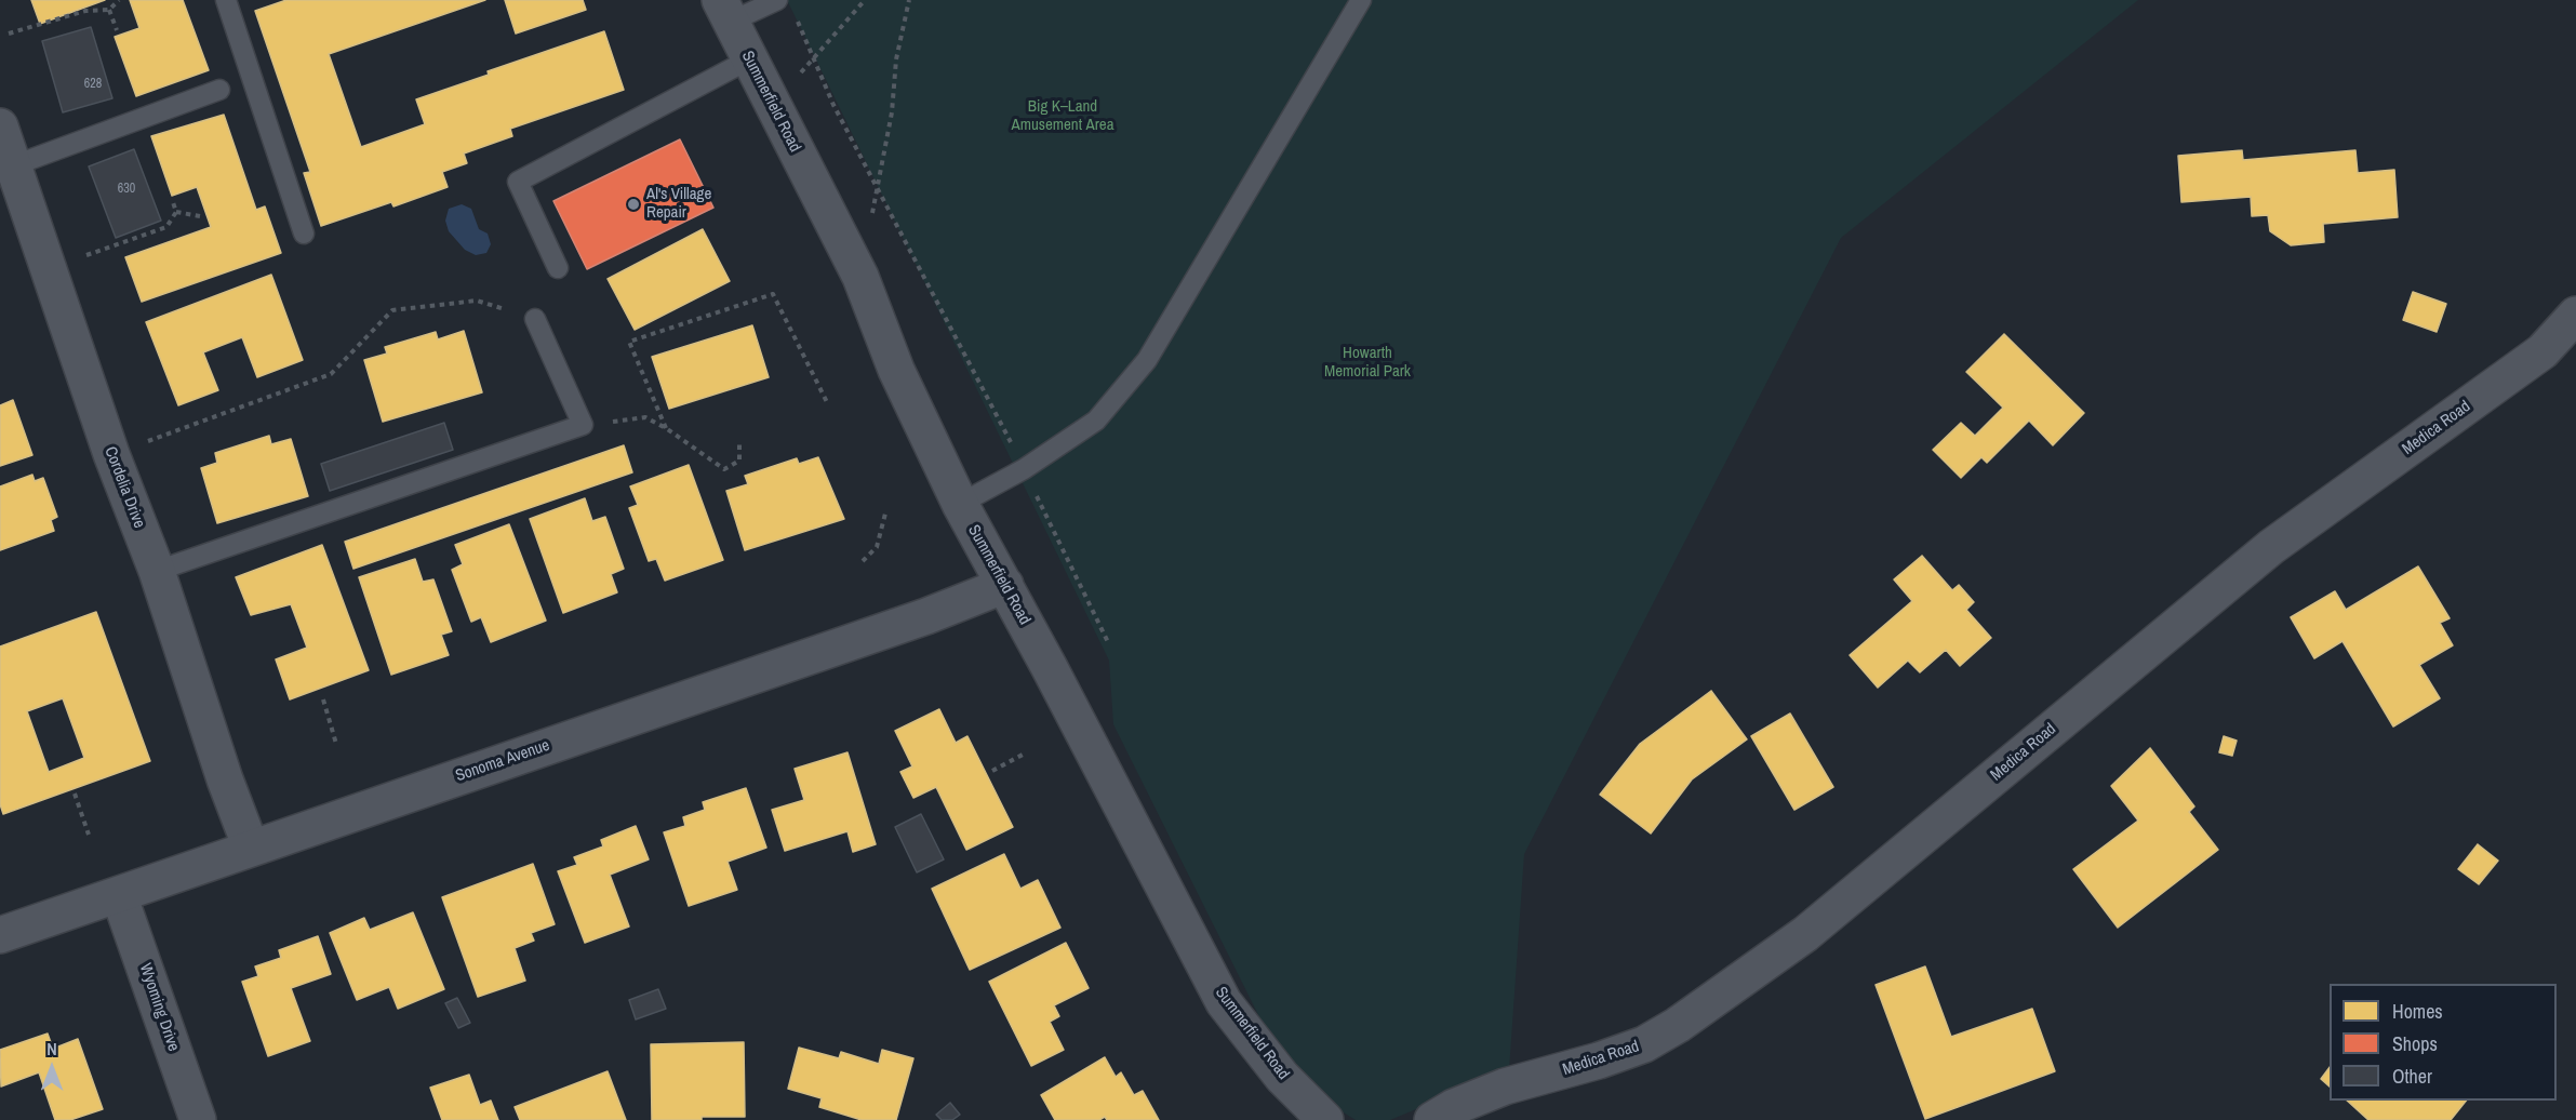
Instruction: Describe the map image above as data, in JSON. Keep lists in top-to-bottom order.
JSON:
{
  "streets": {
    "street": [
      "Summerfield Road",
      "Medica Road",
      "Cordelia Drive",
      "Sonoma Avenue",
      "Wyoming Drive"
    ]
  },
  "crossings": [
    ["Summerfield Road", "Sonoma Avenue"],
    ["Cordelia Drive", "Sonoma Avenue"],
    ["Sonoma Avenue", "Wyoming Drive"]
  ],
  "parks": ["Big K–Land Amusement Area", "Howarth Memorial Park"],
  "places": ["Al's Village Repair"],
  "house_numbers": ["628", "630"],
  "legend": ["Homes", "Shops", "Other"],
  "north": "top"
}
